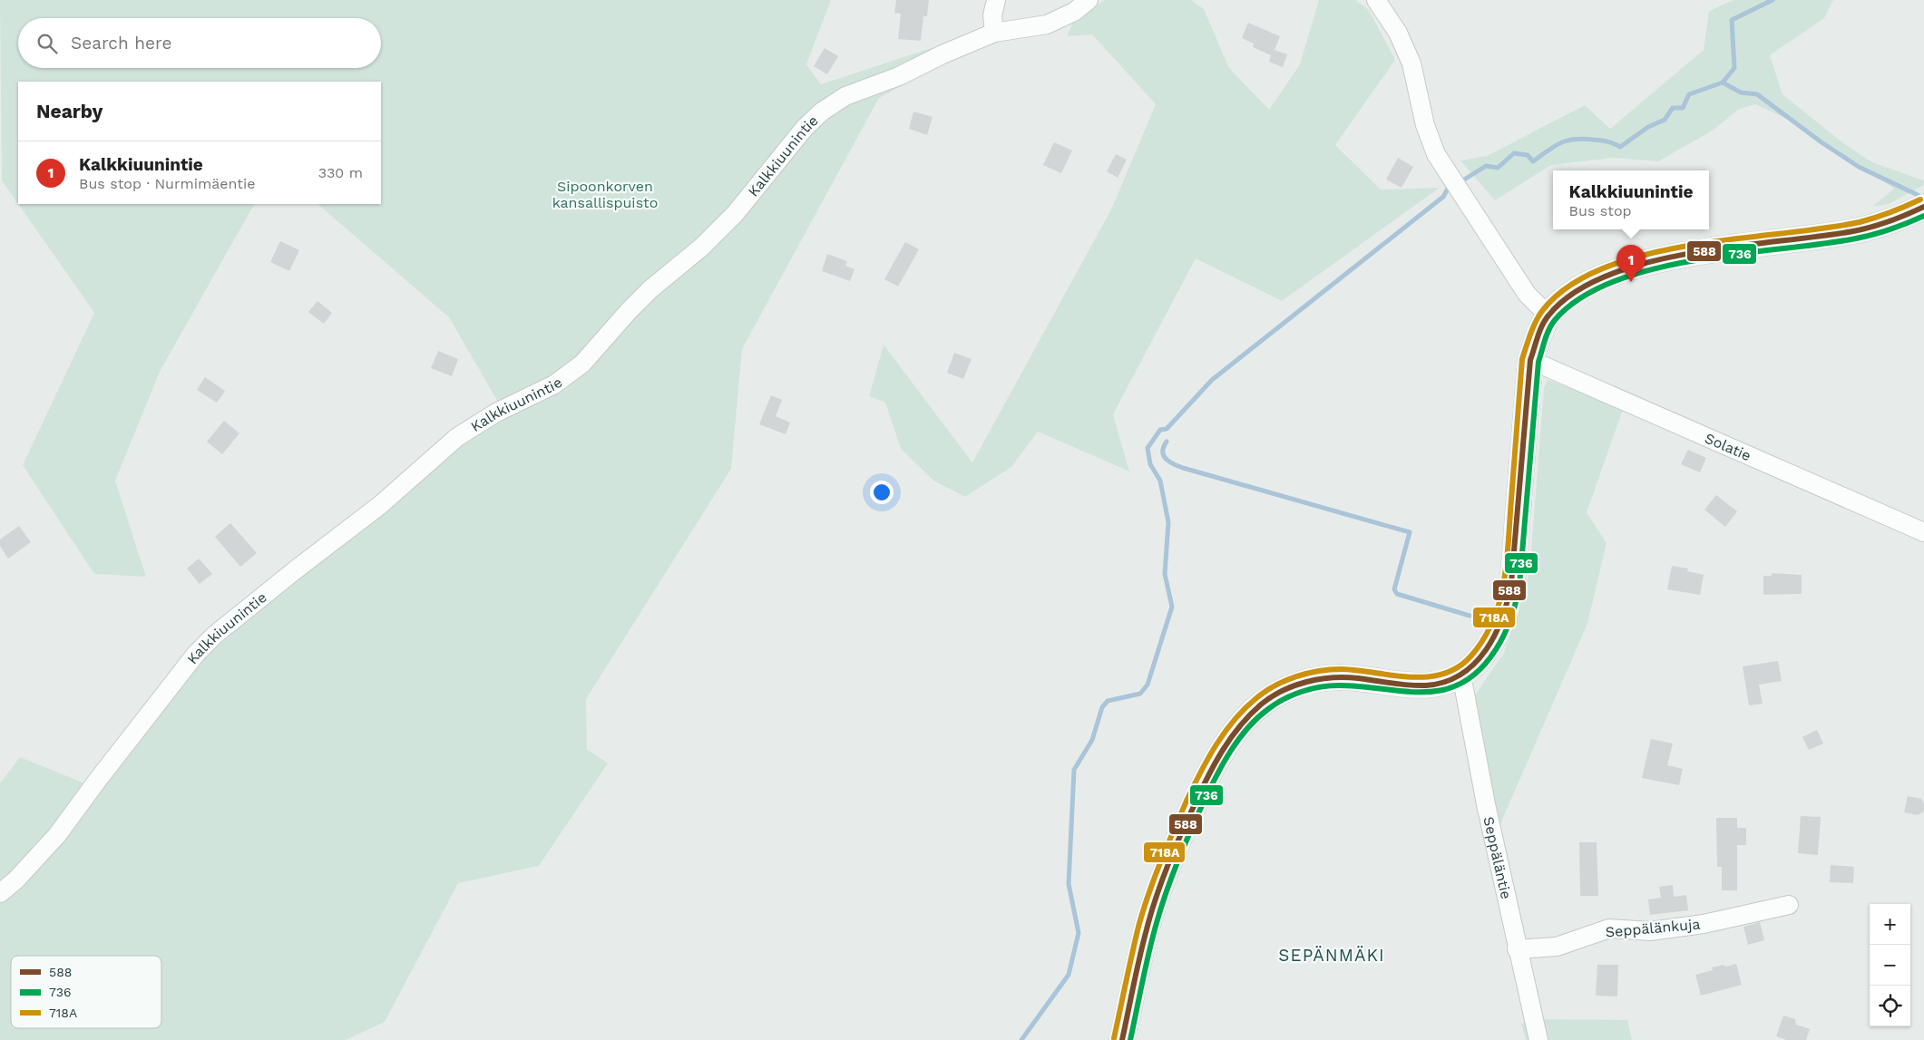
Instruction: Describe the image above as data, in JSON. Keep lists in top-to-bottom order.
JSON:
{
  "streets": {
    "street": [
      "Kalkkiuunintie",
      "Solatie",
      "Seppäläntie",
      "Seppälänkuja"
    ]
  },
  "crossings": [
    ["Seppäläntie", "Seppälänkuja"]
  ],
  "districts": ["SEPÄNMÄKI"],
  "parks": ["Sipoonkorven kansallispuisto"],
  "lines": ["transit line 718A", "transit line 588", "transit line 736"],
  "legend": ["588", "736", "718A"],
  "page": {
    "search": "Search here",
    "heading": "Nearby",
    "list": [
      {
        "mark": "1",
        "name": "Kalkkiuunintie",
        "note": "Bus stop · Nurmimäentie",
        "value": "330 m"
      }
    ],
    "popup": ["Kalkkiuunintie", "Bus stop"],
    "pins": "1",
    "map_buttons": ["+", "−"]
  }
}
